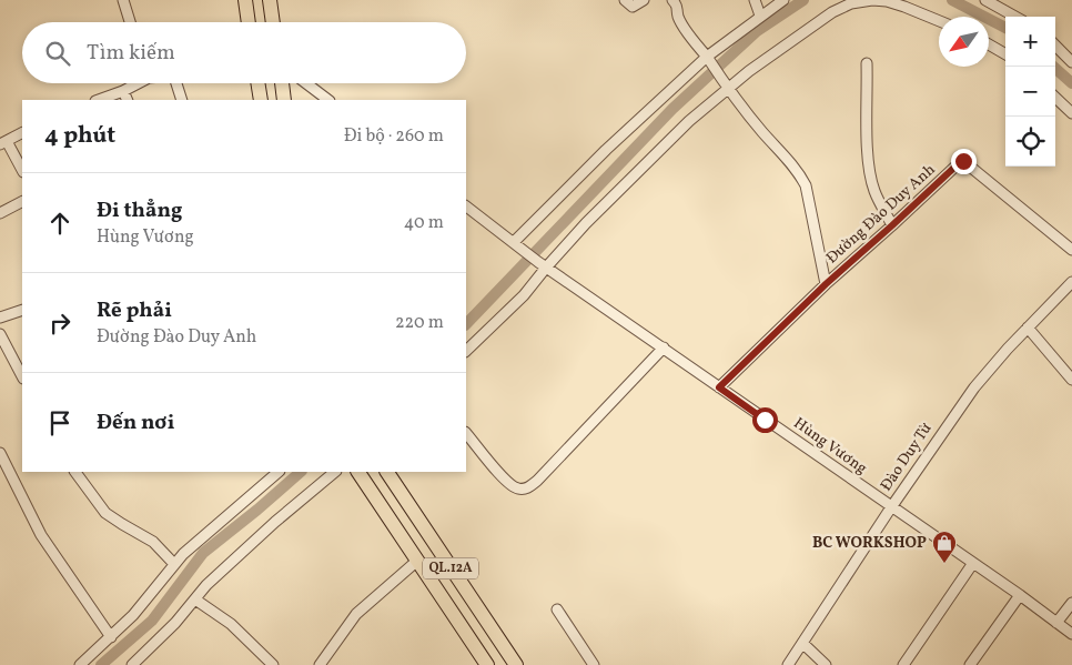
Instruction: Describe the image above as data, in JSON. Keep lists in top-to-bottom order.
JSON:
{
  "streets": {
    "highway": ["QL.12A"],
    "street": ["Đường Đào Duy Anh", "Hùng Vương", "Đào Duy Từ"]
  },
  "crossings": [
    ["Đường Đào Duy Anh", "Hùng Vương"],
    ["Hùng Vương", "Đào Duy Từ"]
  ],
  "places": {
    "shop": ["BC WORKSHOP"]
  },
  "north": "bottom left",
  "page": {
    "map_buttons": ["+", "−"],
    "search": "Tìm kiếm",
    "heading": ["4 phút", "Đi bộ · 260 m"],
    "list": [
      ["Đi thẳng", "Hùng Vương", "40 m"],
      ["Rẽ phải", "Đường Đào Duy Anh", "220 m"],
      "Đến nơi"
    ]
  }
}
